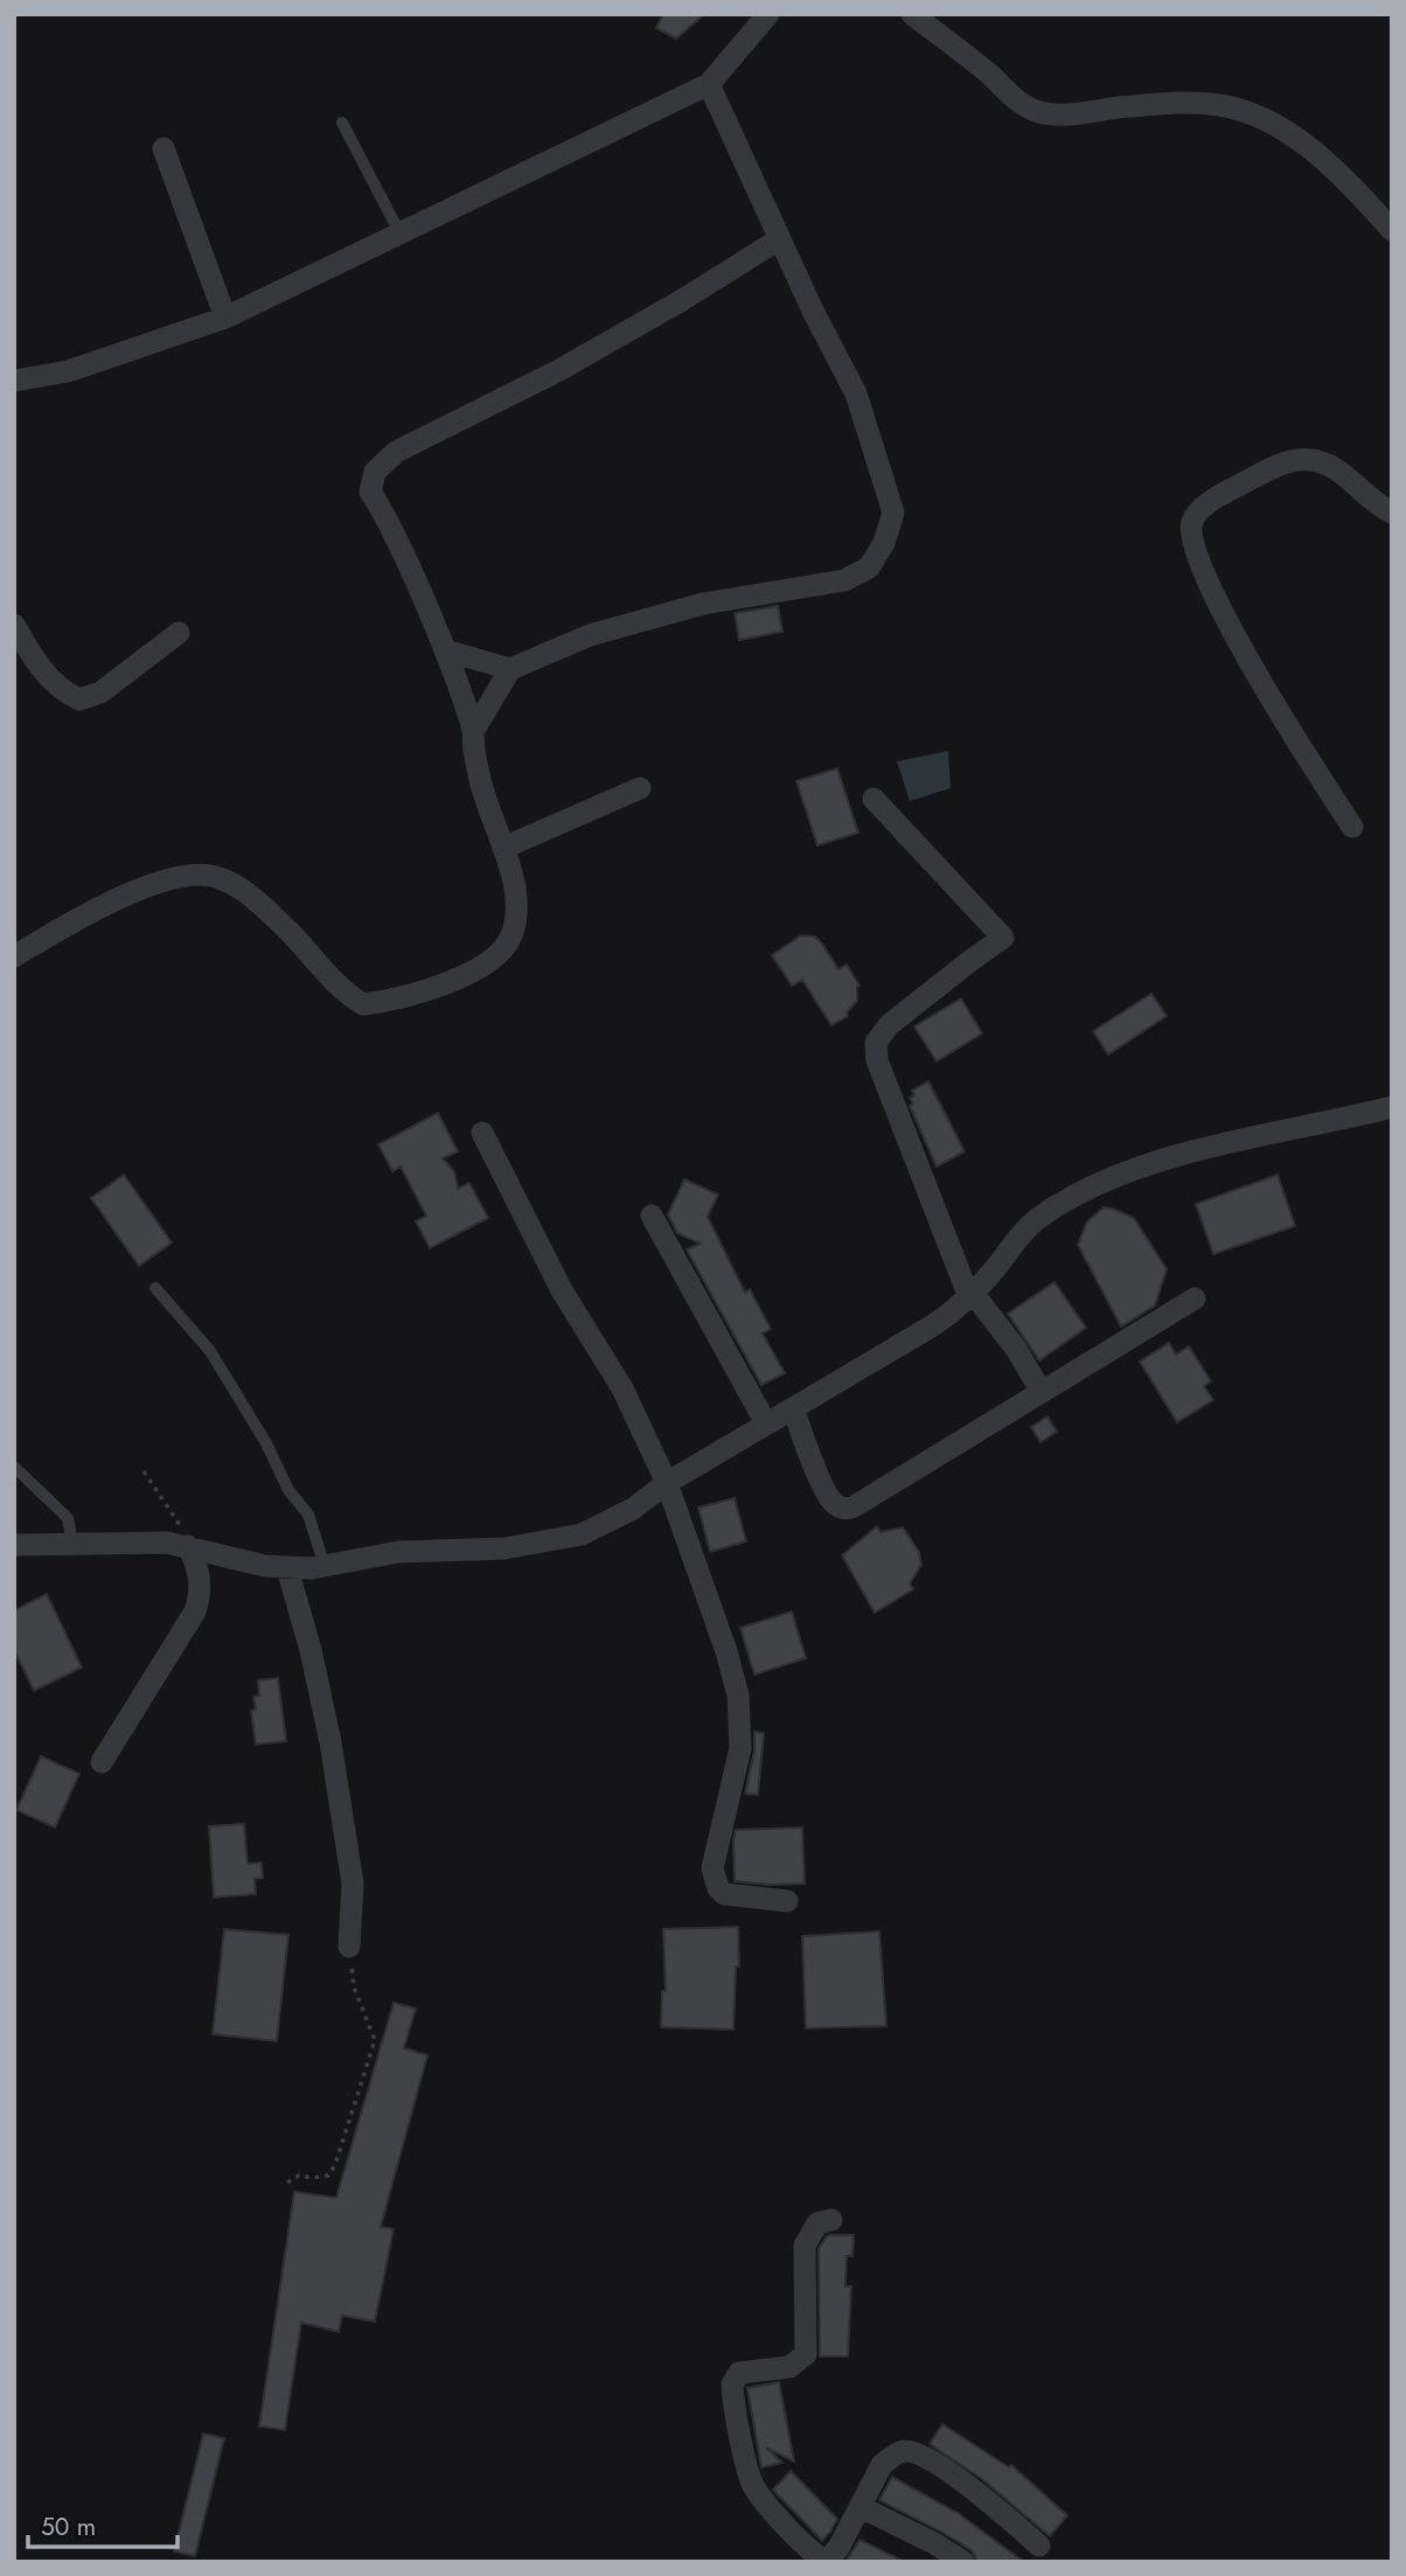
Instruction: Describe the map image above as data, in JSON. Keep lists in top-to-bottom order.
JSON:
{
  "scale_bar": "50 m"
}
